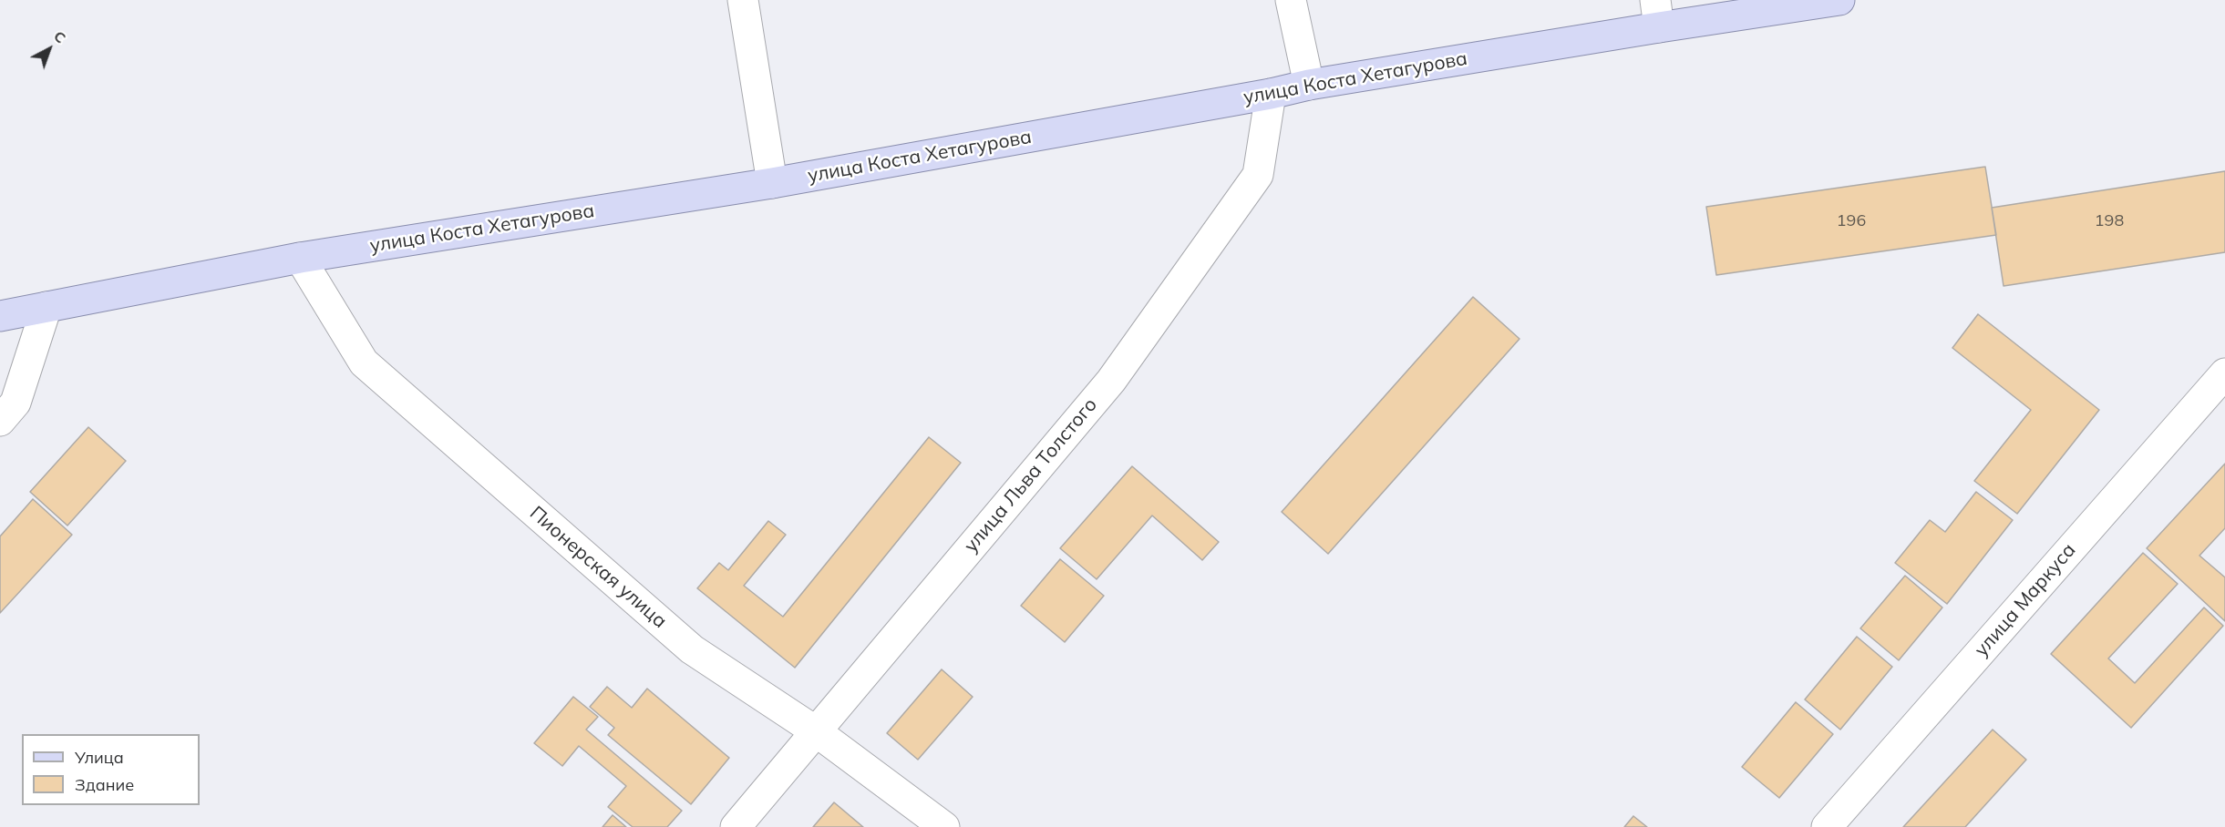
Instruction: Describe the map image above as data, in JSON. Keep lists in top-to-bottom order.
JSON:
{
  "streets": {
    "main road": ["улица Коста Хетагурова"],
    "street": ["улица Льва Толстого", "Пионерская улица", "улица Маркуса"]
  },
  "crossings": [
    ["улица Коста Хетагурова", "улица Льва Толстого"],
    ["улица Коста Хетагурова", "Пионерская улица"],
    ["улица Льва Толстого", "Пионерская улица"]
  ],
  "house_numbers": ["196", "198"],
  "legend": ["Улица", "Здание"],
  "north": "top right"
}
